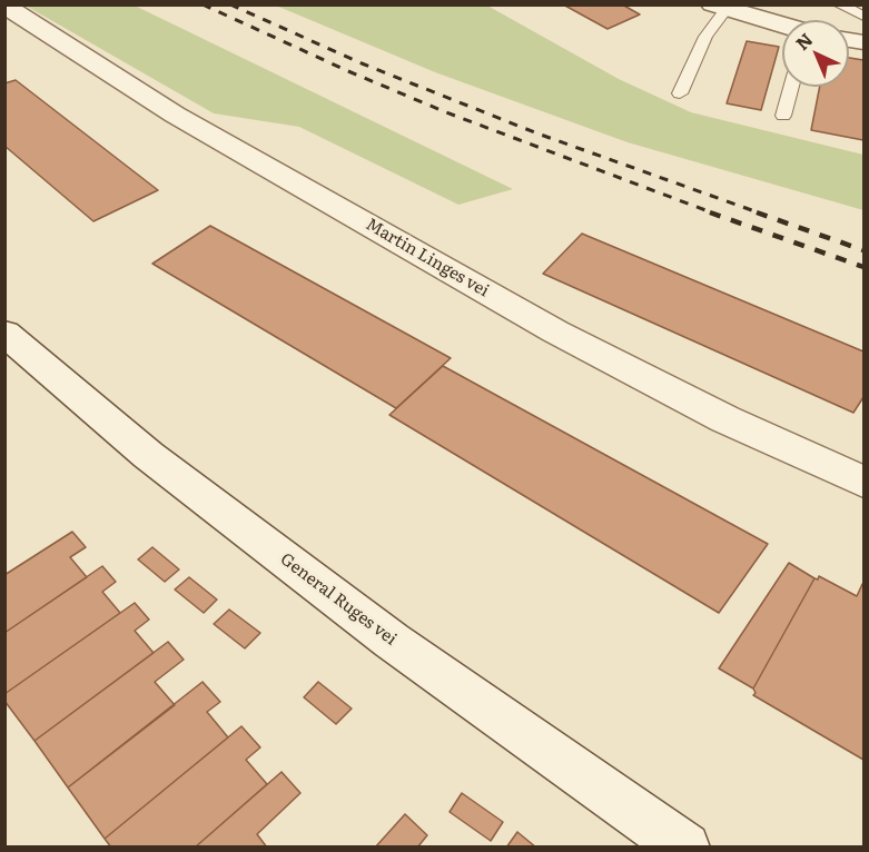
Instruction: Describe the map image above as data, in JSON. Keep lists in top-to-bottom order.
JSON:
{
  "streets": {
    "street": ["Martin Linges vei", "General Ruges vei"]
  },
  "north": "top left"
}
